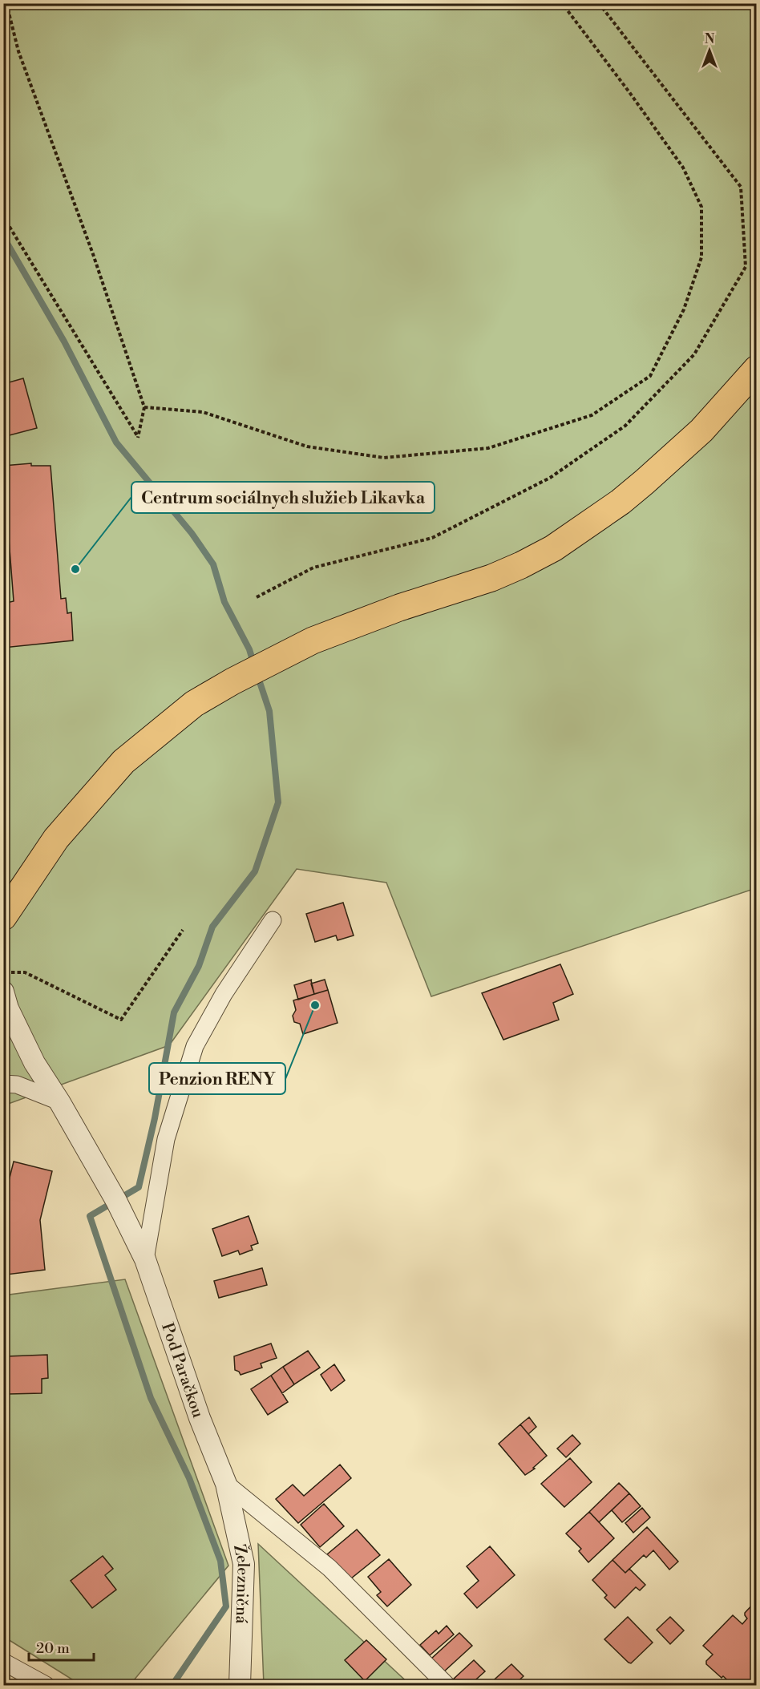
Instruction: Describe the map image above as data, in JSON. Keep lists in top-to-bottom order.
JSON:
{
  "streets": {
    "street": ["Pod Paračkou", "Železničná"]
  },
  "crossings": [
    ["Pod Paračkou", "Železničná"]
  ],
  "places": ["Centrum sociálnych služieb Likavka", "Penzion RENY"],
  "scale_bar": "20 m",
  "north": "top"
}
